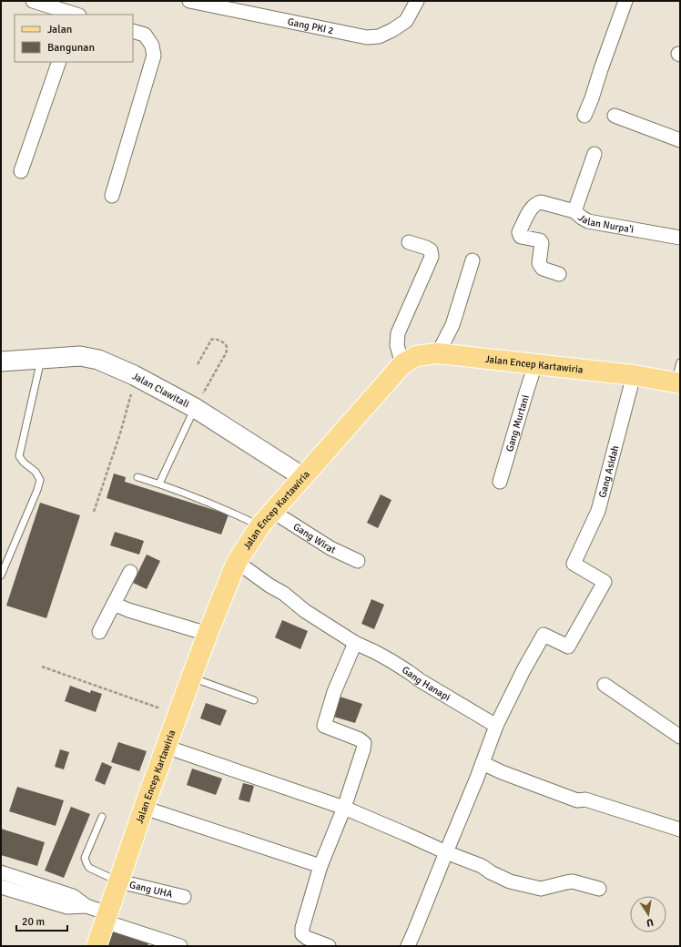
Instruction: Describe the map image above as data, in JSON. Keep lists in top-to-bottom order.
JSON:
{
  "streets": {
    "main road": ["Jalan Encep Kartawiria", "Jalan Ciawitali"],
    "street": [
      "Gang PKI 2",
      "Jalan Nurpa'i",
      "Gang Murtani",
      "Gang Asidah",
      "Gang Wirat",
      "Gang Hanapi",
      "Gang UHA"
    ]
  },
  "crossings": [
    ["Jalan Encep Kartawiria", "Jalan Ciawitali"],
    ["Jalan Encep Kartawiria", "Gang Murtani"],
    ["Jalan Encep Kartawiria", "Gang Asidah"],
    ["Jalan Encep Kartawiria", "Gang Wirat"],
    ["Jalan Encep Kartawiria", "Gang Hanapi"],
    ["Jalan Encep Kartawiria", "Gang UHA"],
    ["Gang Asidah", "Gang Hanapi"]
  ],
  "legend": ["Jalan", "Bangunan"],
  "scale_bar": "20 m",
  "north": "bottom"
}
